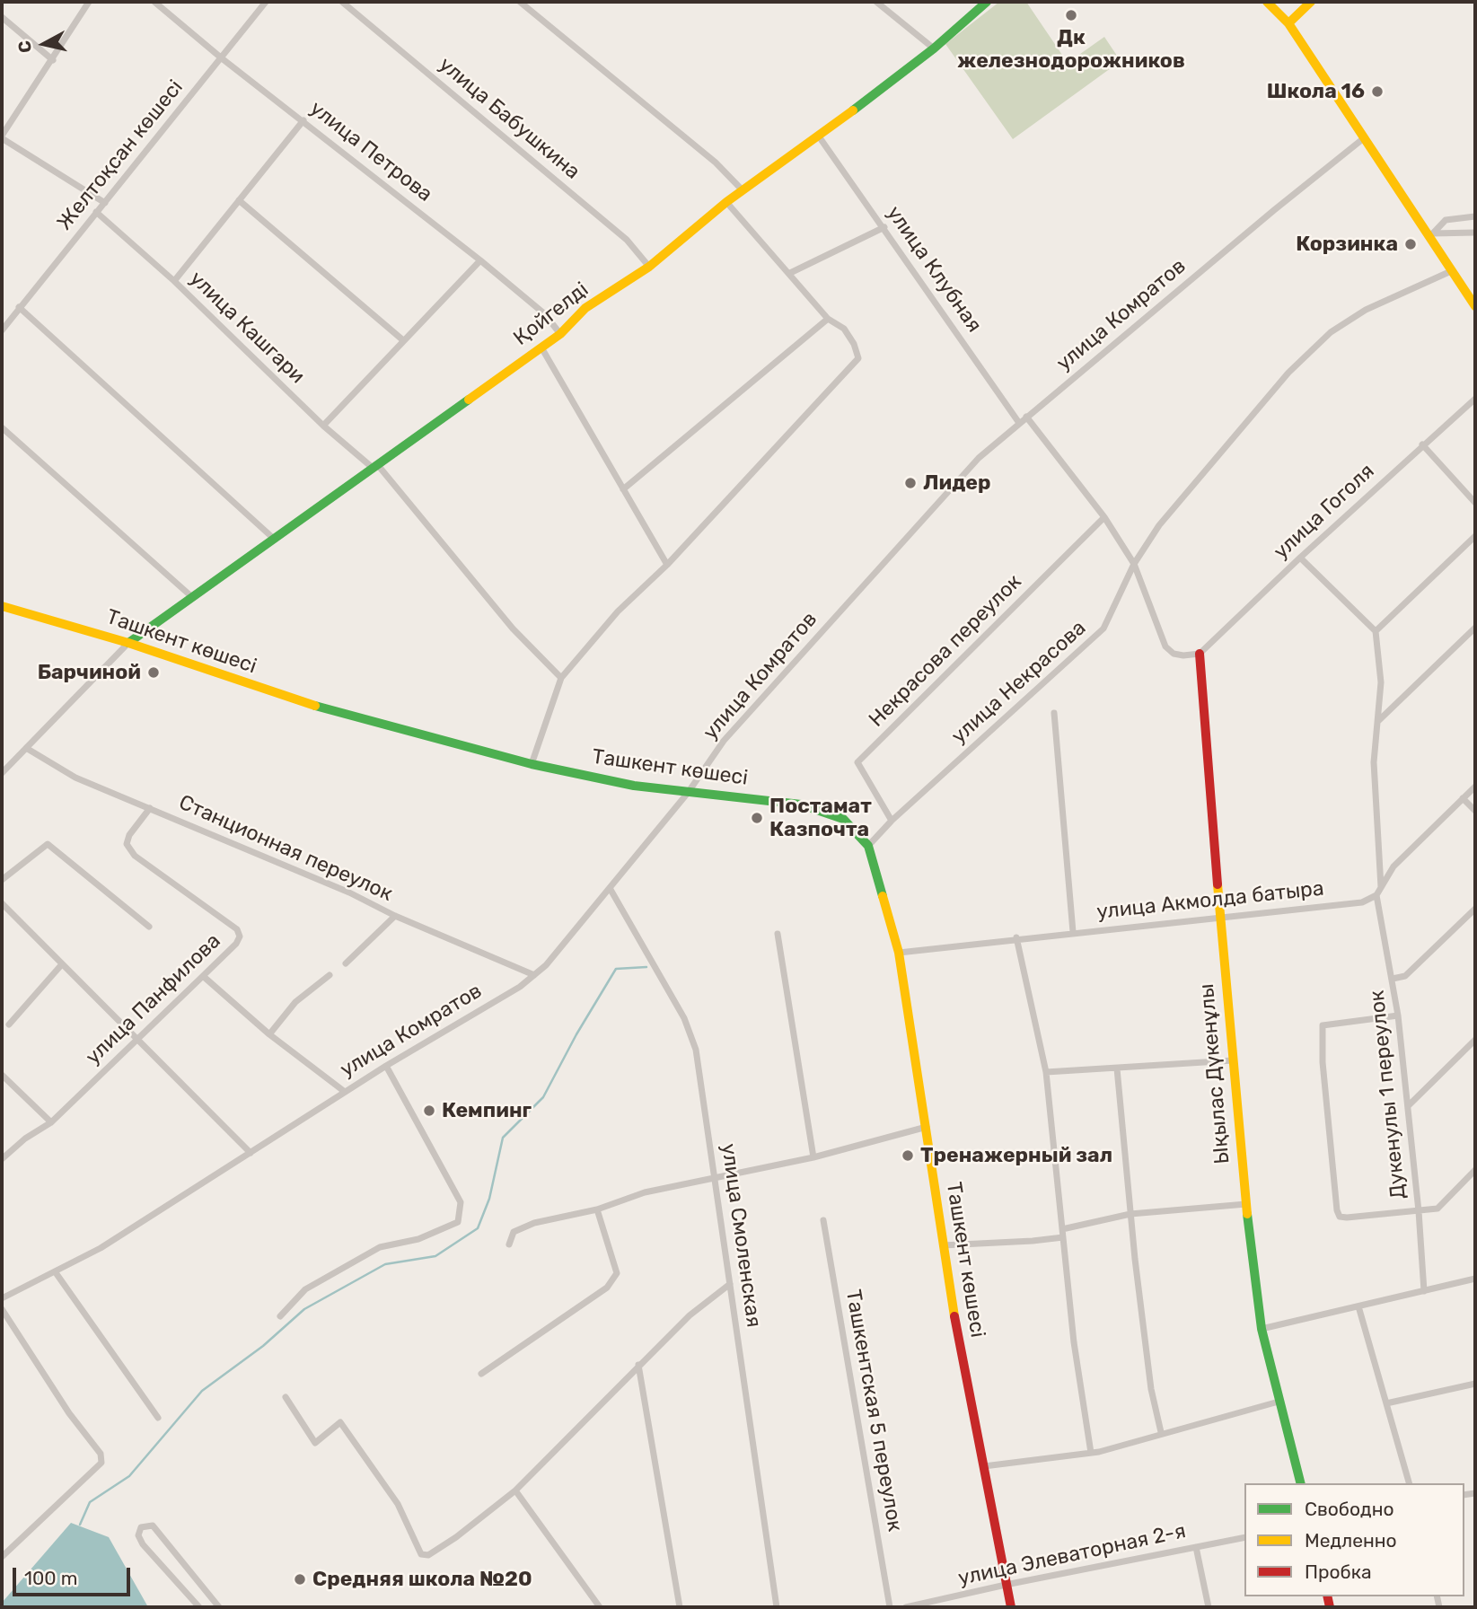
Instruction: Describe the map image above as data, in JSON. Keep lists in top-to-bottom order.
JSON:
{
  "streets": {
    "main road": ["Қойгелді", "Ташкент көшесі", "Ықылас Дүкенұлы"],
    "street": [
      "улица Бабушкина",
      "улица Петрова",
      "Желтоқсан көшесі",
      "улица Клубная",
      "улица Комратов",
      "улица Кашгари",
      "улица Гоголя",
      "Некрасова переулок",
      "улица Некрасова",
      "Станционная переулок",
      "улица Акмолда батыра",
      "улица Панфилова",
      "Дукенулы 1 переулок",
      "улица Смоленская",
      "Ташкентская 5 переулок",
      "улица Элеваторная 2-я"
    ]
  },
  "crossings": [
    ["улица Бабушкина", "Қойгелді"],
    ["улица Петрова", "Желтоқсан көшесі"],
    ["улица Петрова", "Қойгелді"],
    ["Желтоқсан көшесі", "улица Кашгари"],
    ["улица Клубная", "Қойгелді"],
    ["улица Клубная", "улица Комратов"],
    ["Қойгелді", "улица Кашгари"],
    ["Қойгелді", "Ташкент көшесі"],
    ["улица Комратов", "Ташкент көшесі"],
    ["улица Комратов", "Станционная переулок"],
    ["улица Комратов", "улица Смоленская"],
    ["улица Гоголя", "Ықылас Дүкенұлы"],
    ["Ташкент көшесі", "улица Некрасова"],
    ["Ташкент көшесі", "улица Акмолда батыра"],
    ["Ташкент көшесі", "улица Элеваторная 2-я"],
    ["Некрасова переулок", "улица Некрасова"],
    ["Станционная переулок", "улица Панфилова"],
    ["улица Акмолда батыра", "Ықылас Дүкенұлы"],
    ["улица Акмолда батыра", "Дукенулы 1 переулок"]
  ],
  "places": [
    "Дк железнодорожников",
    "Школа 16",
    "Корзинка",
    "Лидер",
    "Барчиной",
    "Постамат Казпочта",
    "Кемпинг",
    "Тренажерный зал",
    "Средняя школа №20"
  ],
  "legend": ["Свободно", "Медленно", "Пробка"],
  "scale_bar": "100 m",
  "north": "left"
}
